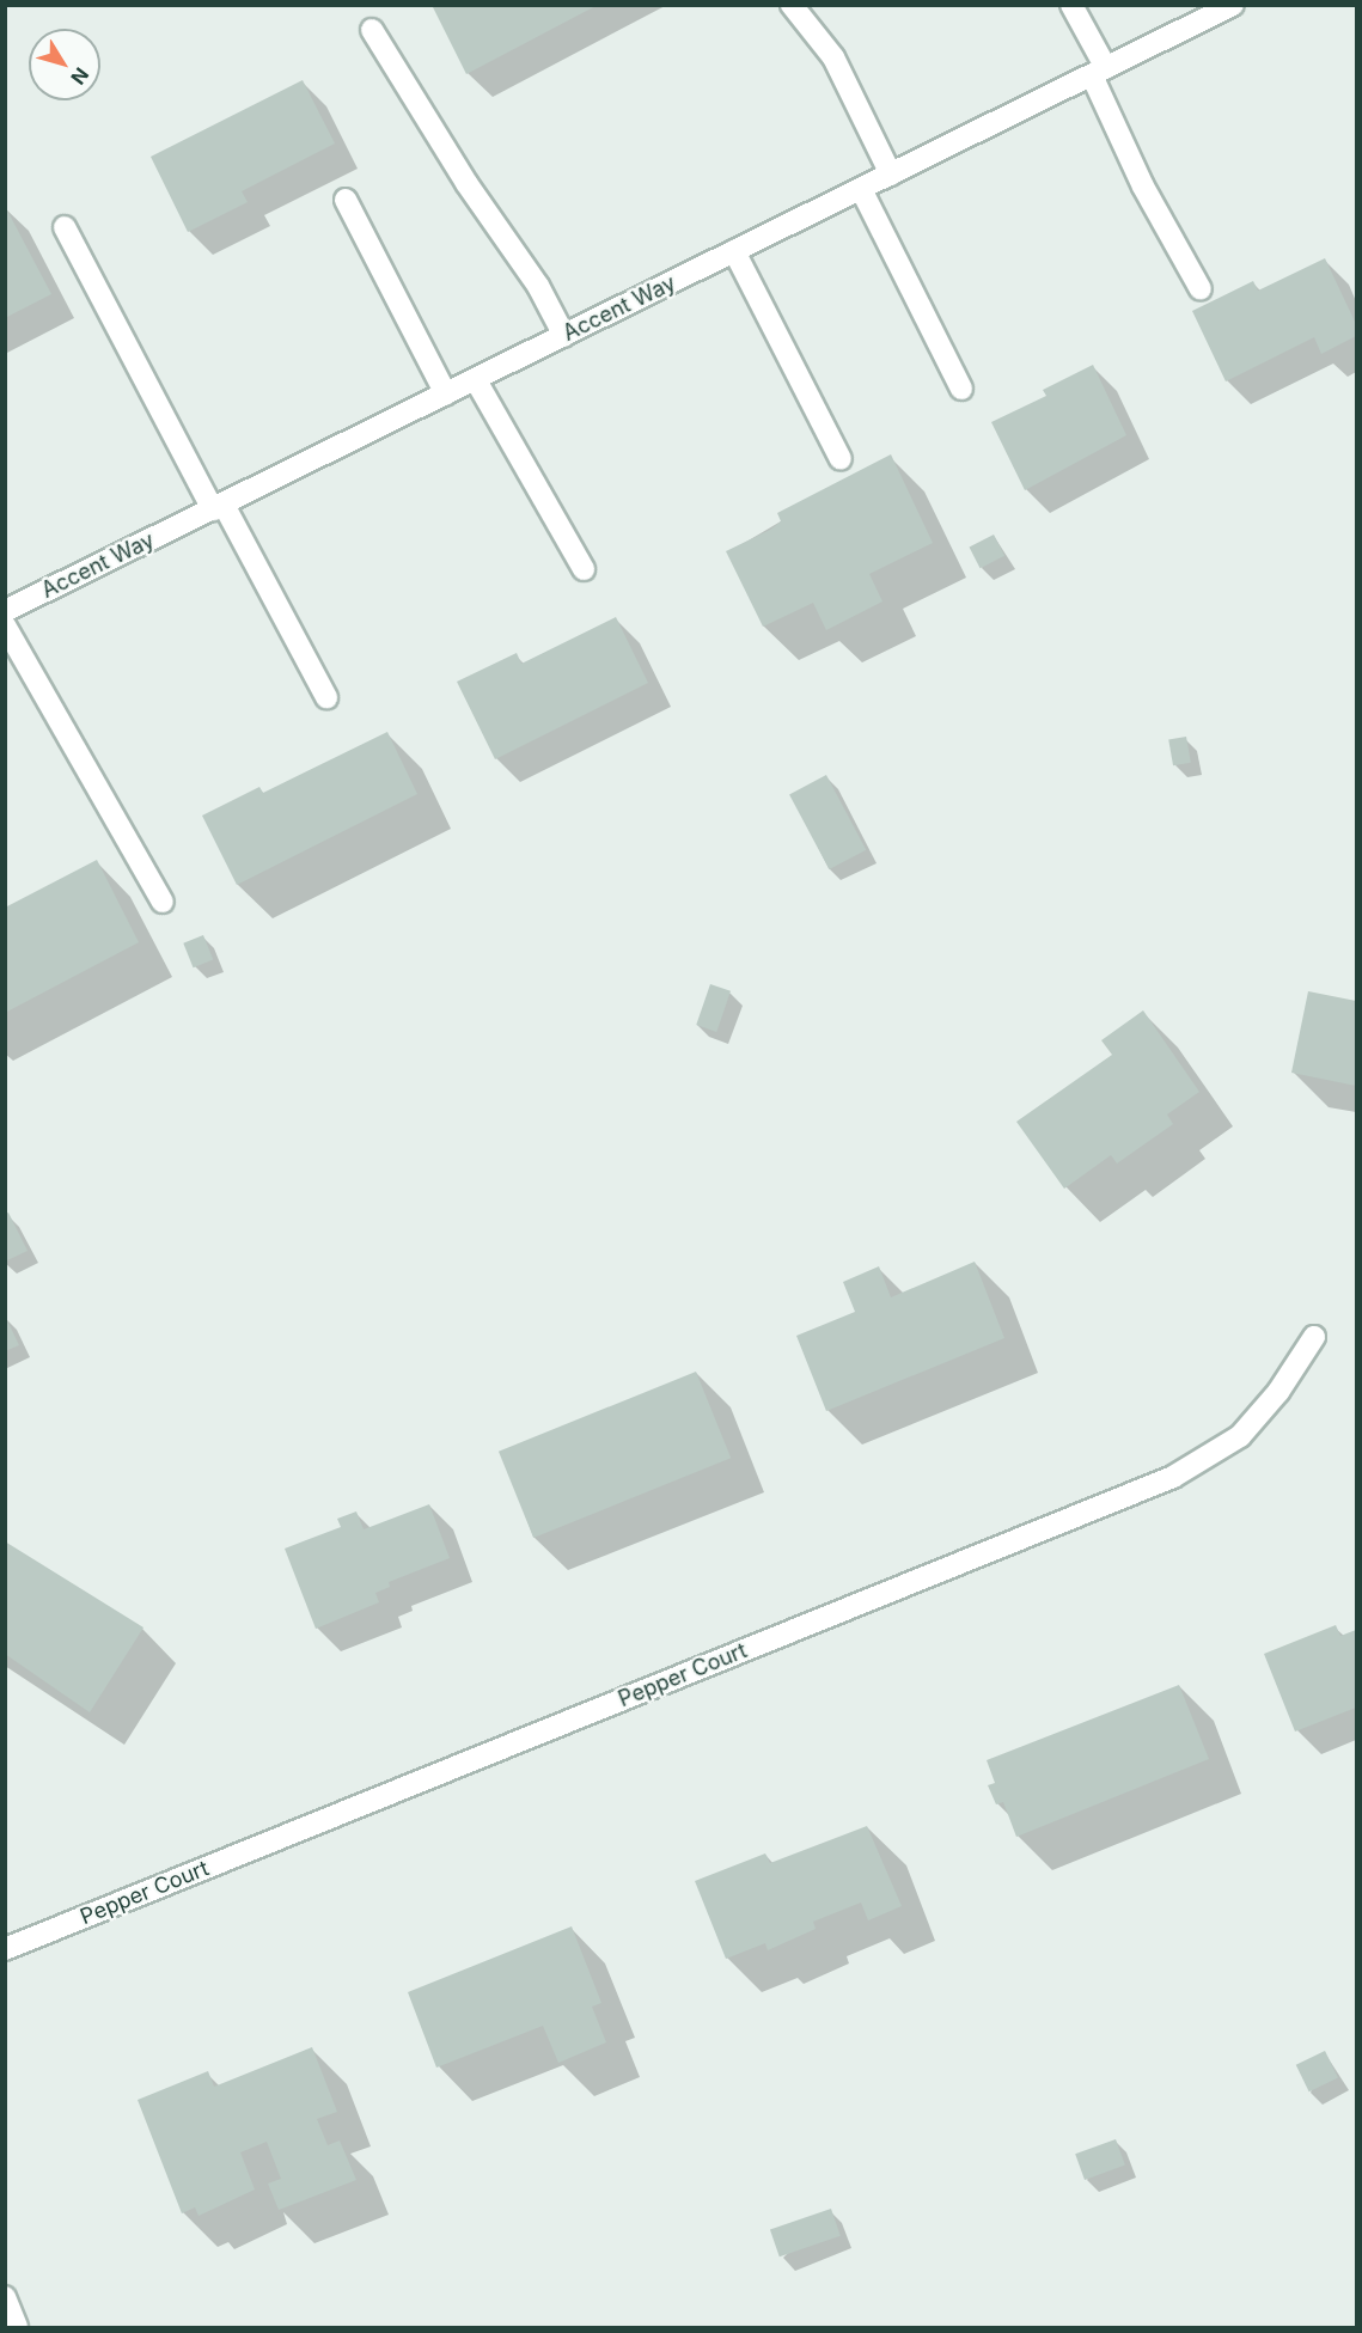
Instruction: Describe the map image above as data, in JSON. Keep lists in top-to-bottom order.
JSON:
{
  "streets": {
    "street": ["Accent Way", "Pepper Court"]
  },
  "north": "bottom right"
}
